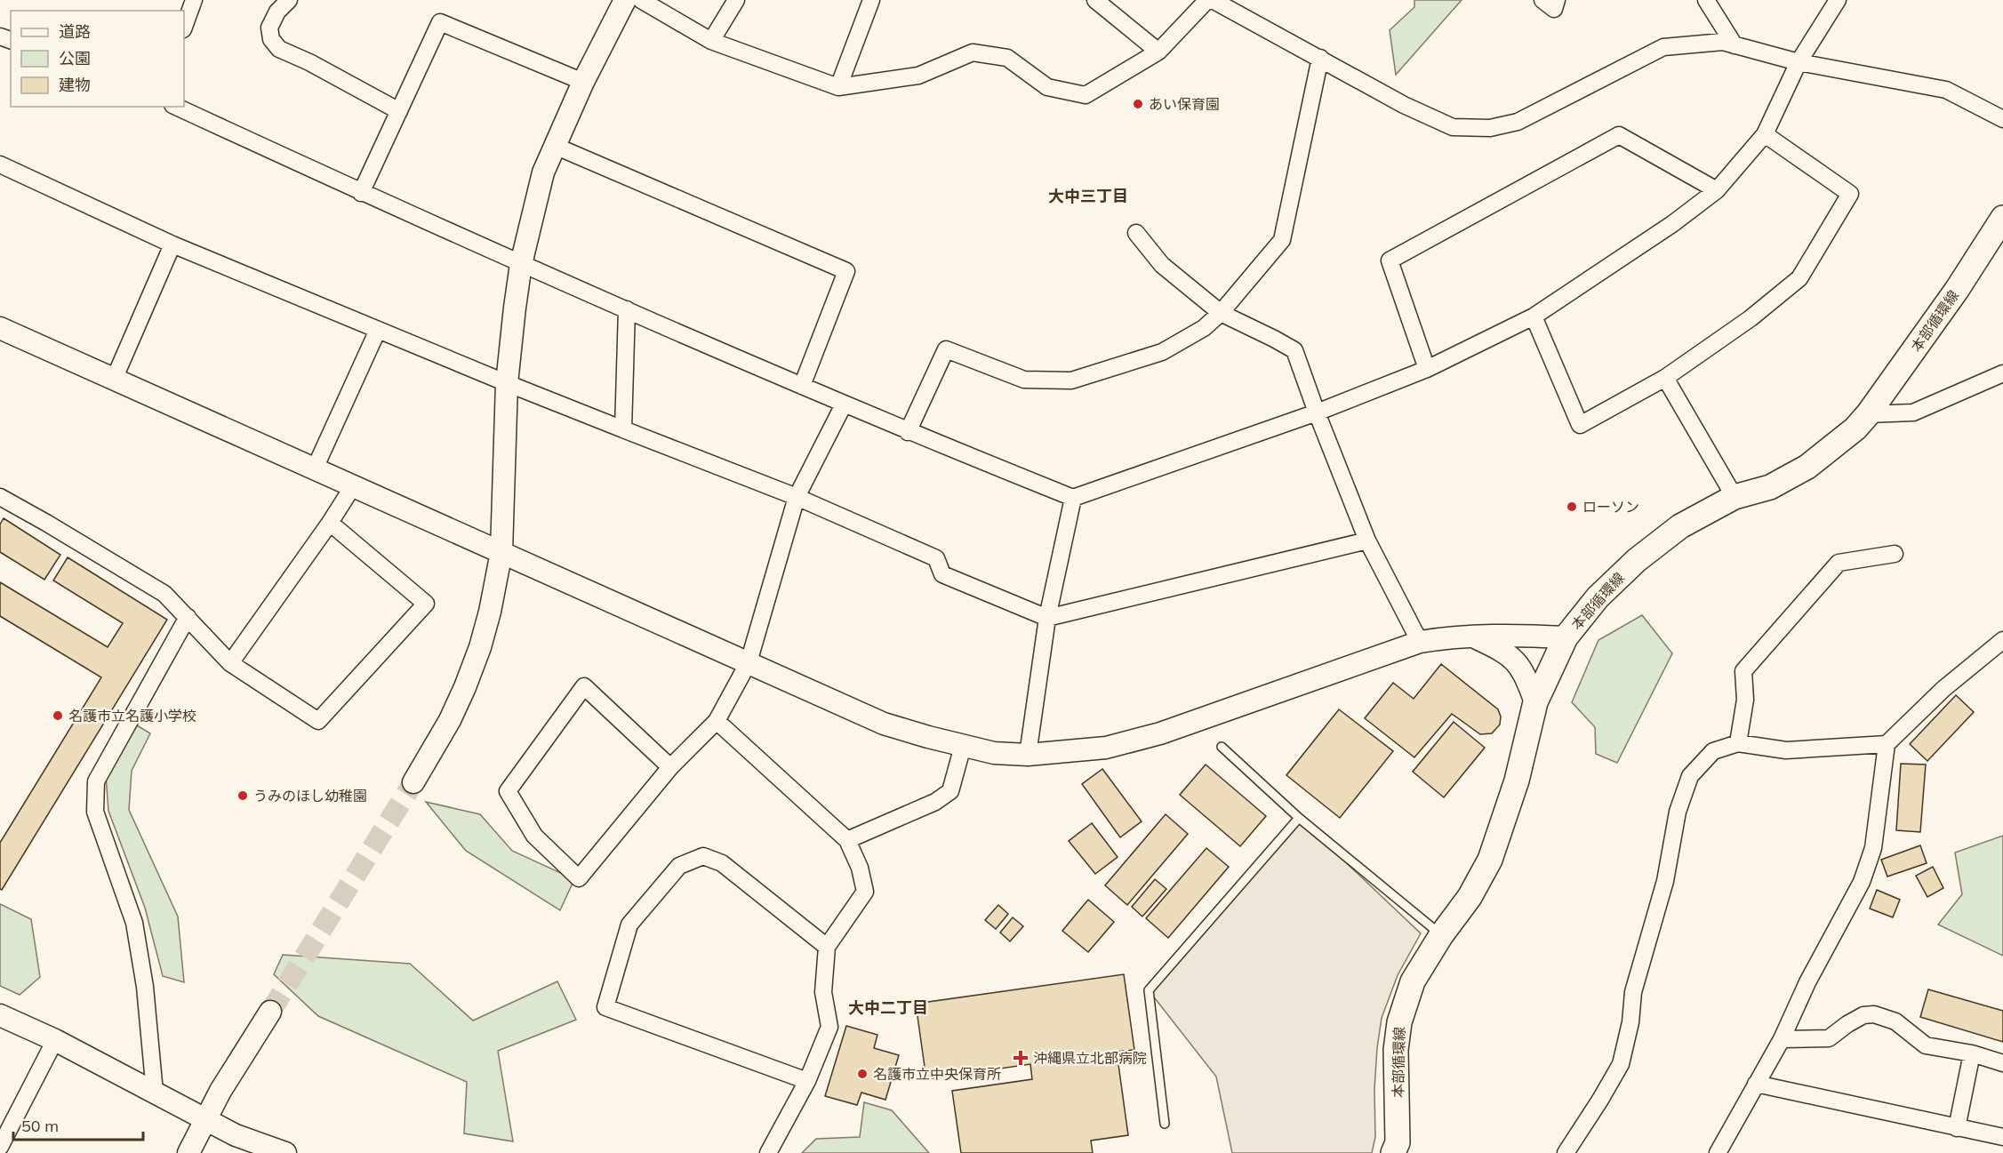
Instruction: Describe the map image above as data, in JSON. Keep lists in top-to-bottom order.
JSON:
{
  "streets": {
    "main road": ["本部循環線"]
  },
  "districts": ["大中三丁目", "大中二丁目"],
  "places": {
    "other": [
      "あい保育園",
      "ローソン",
      "名護市立名護小学校",
      "うみのほし幼稚園",
      "名護市立中央保育所"
    ],
    "health": ["沖縄県立北部病院"]
  },
  "legend": ["道路", "公園", "建物"],
  "scale_bar": "50 m"
}
